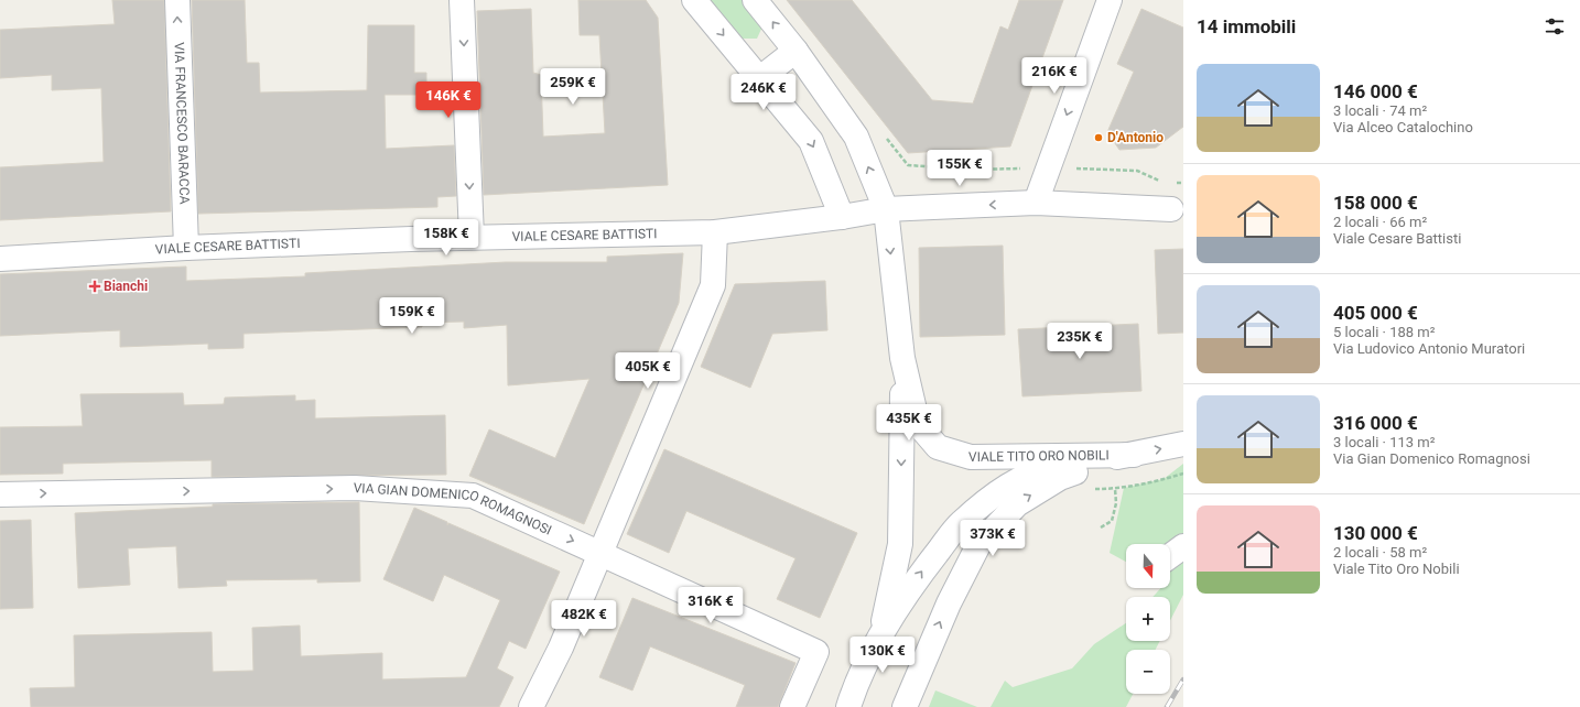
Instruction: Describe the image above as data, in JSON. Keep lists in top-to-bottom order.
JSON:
{
  "streets": {
    "street": [
      "VIA FRANCESCO BARACCA",
      "VIALE CESARE BATTISTI",
      "VIALE TITO ORO NOBILI",
      "VIA GIAN DOMENICO ROMAGNOSI"
    ]
  },
  "crossings": [
    ["VIA FRANCESCO BARACCA", "VIALE CESARE BATTISTI"],
    ["VIALE CESARE BATTISTI", "VIALE TITO ORO NOBILI"]
  ],
  "one_way": ["VIA FRANCESCO BARACCA", "VIA GIAN DOMENICO ROMAGNOSI"],
  "places": {
    "other": ["D'Antonio"],
    "health": ["Bianchi"]
  },
  "north": "bottom",
  "page": {
    "heading": "14 immobili",
    "list": [
      {
        "name": "146 000 €",
        "note": "3 locali · 74 m² · Via Alceo Catalochino"
      },
      {
        "name": "158 000 €",
        "note": "2 locali · 66 m² · Viale Cesare Battisti"
      },
      {
        "name": "405 000 €",
        "note": "5 locali · 188 m² · Via Ludovico Antonio Muratori"
      },
      {
        "name": "316 000 €",
        "note": "3 locali · 113 m² · Via Gian Domenico Romagnosi"
      },
      {
        "name": "130 000 €",
        "note": "2 locali · 58 m² · Viale Tito Oro Nobili"
      }
    ],
    "price": [
      "216K €",
      "259K €",
      "246K €",
      "146K €",
      "155K €",
      "158K €",
      "159K €",
      "235K €",
      "405K €",
      "435K €",
      "373K €",
      "316K €",
      "482K €",
      "130K €"
    ],
    "map_buttons": ["+", "−"]
  }
}
